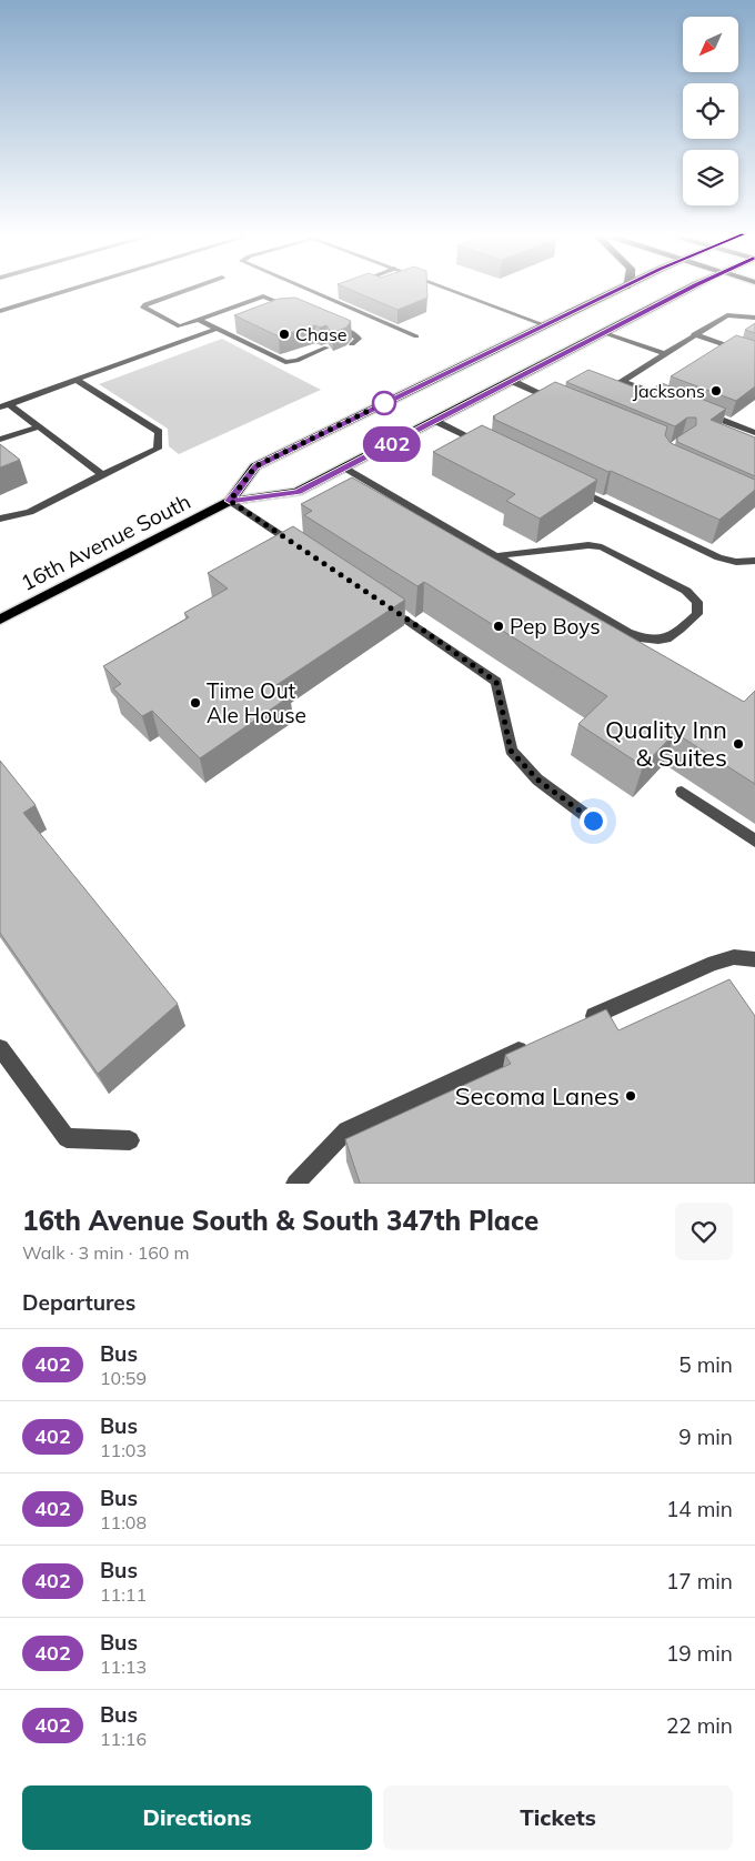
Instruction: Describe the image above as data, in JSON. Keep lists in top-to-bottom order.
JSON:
{
  "streets": {
    "main road": ["16th Avenue South"]
  },
  "places": [
    "Chase",
    "Jacksons",
    "Pep Boys",
    "Time Out Ale House",
    "Quality Inn & Suites",
    "Secoma Lanes"
  ],
  "lines": ["bus line 402"],
  "north": "bottom left",
  "page": {
    "on_map": "402",
    "heading": [
      ["16th Avenue South & South 347th Place", "Walk · 3 min · 160 m"],
      "Departures"
    ],
    "list": [
      {
        "mark": "402",
        "name": "Bus",
        "note": "10:59",
        "value": "5 min"
      },
      {
        "mark": "402",
        "name": "Bus",
        "note": "11:03",
        "value": "9 min"
      },
      {
        "mark": "402",
        "name": "Bus",
        "note": "11:08",
        "value": "14 min"
      },
      {
        "mark": "402",
        "name": "Bus",
        "note": "11:11",
        "value": "17 min"
      },
      {
        "mark": "402",
        "name": "Bus",
        "note": "11:13",
        "value": "19 min"
      },
      {
        "mark": "402",
        "name": "Bus",
        "note": "11:16",
        "value": "22 min"
      }
    ],
    "buttons": ["Directions", "Tickets"]
  }
}
